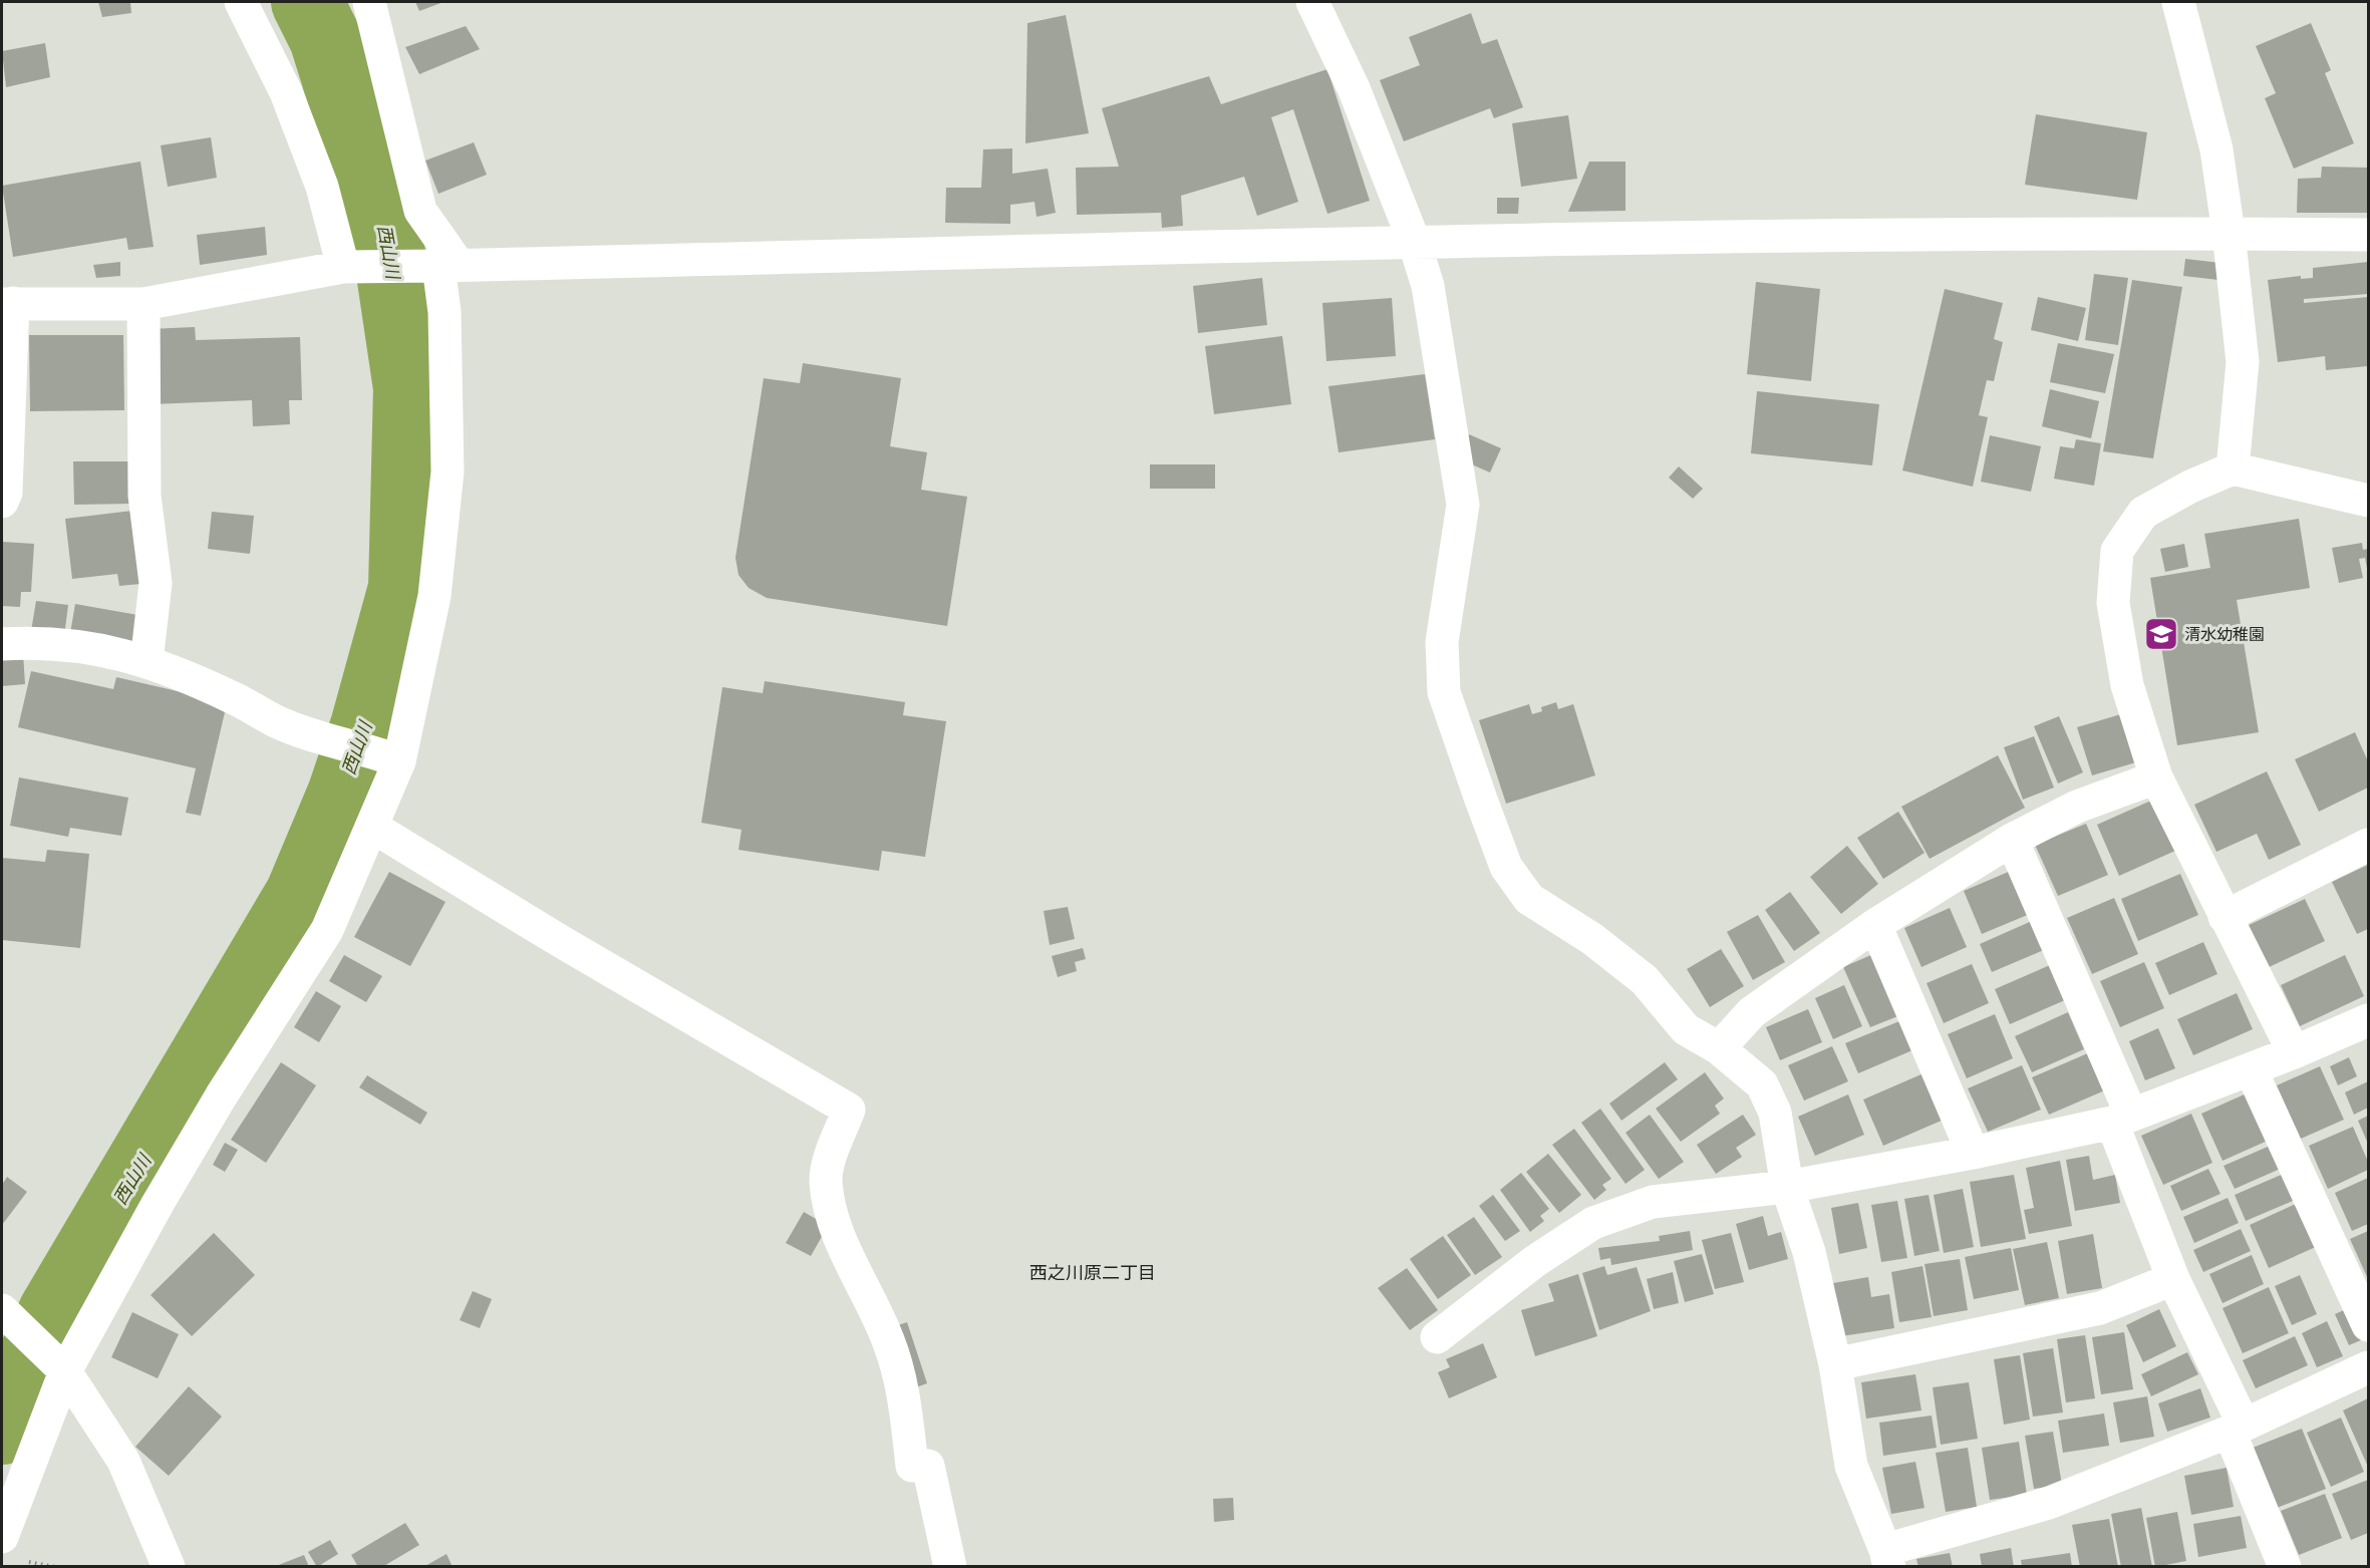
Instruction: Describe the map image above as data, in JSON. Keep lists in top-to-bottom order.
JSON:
{
  "districts": ["西之川原二丁目"],
  "water": ["西山川"],
  "places": {
    "school or university": ["清水幼稚園"]
  }
}
